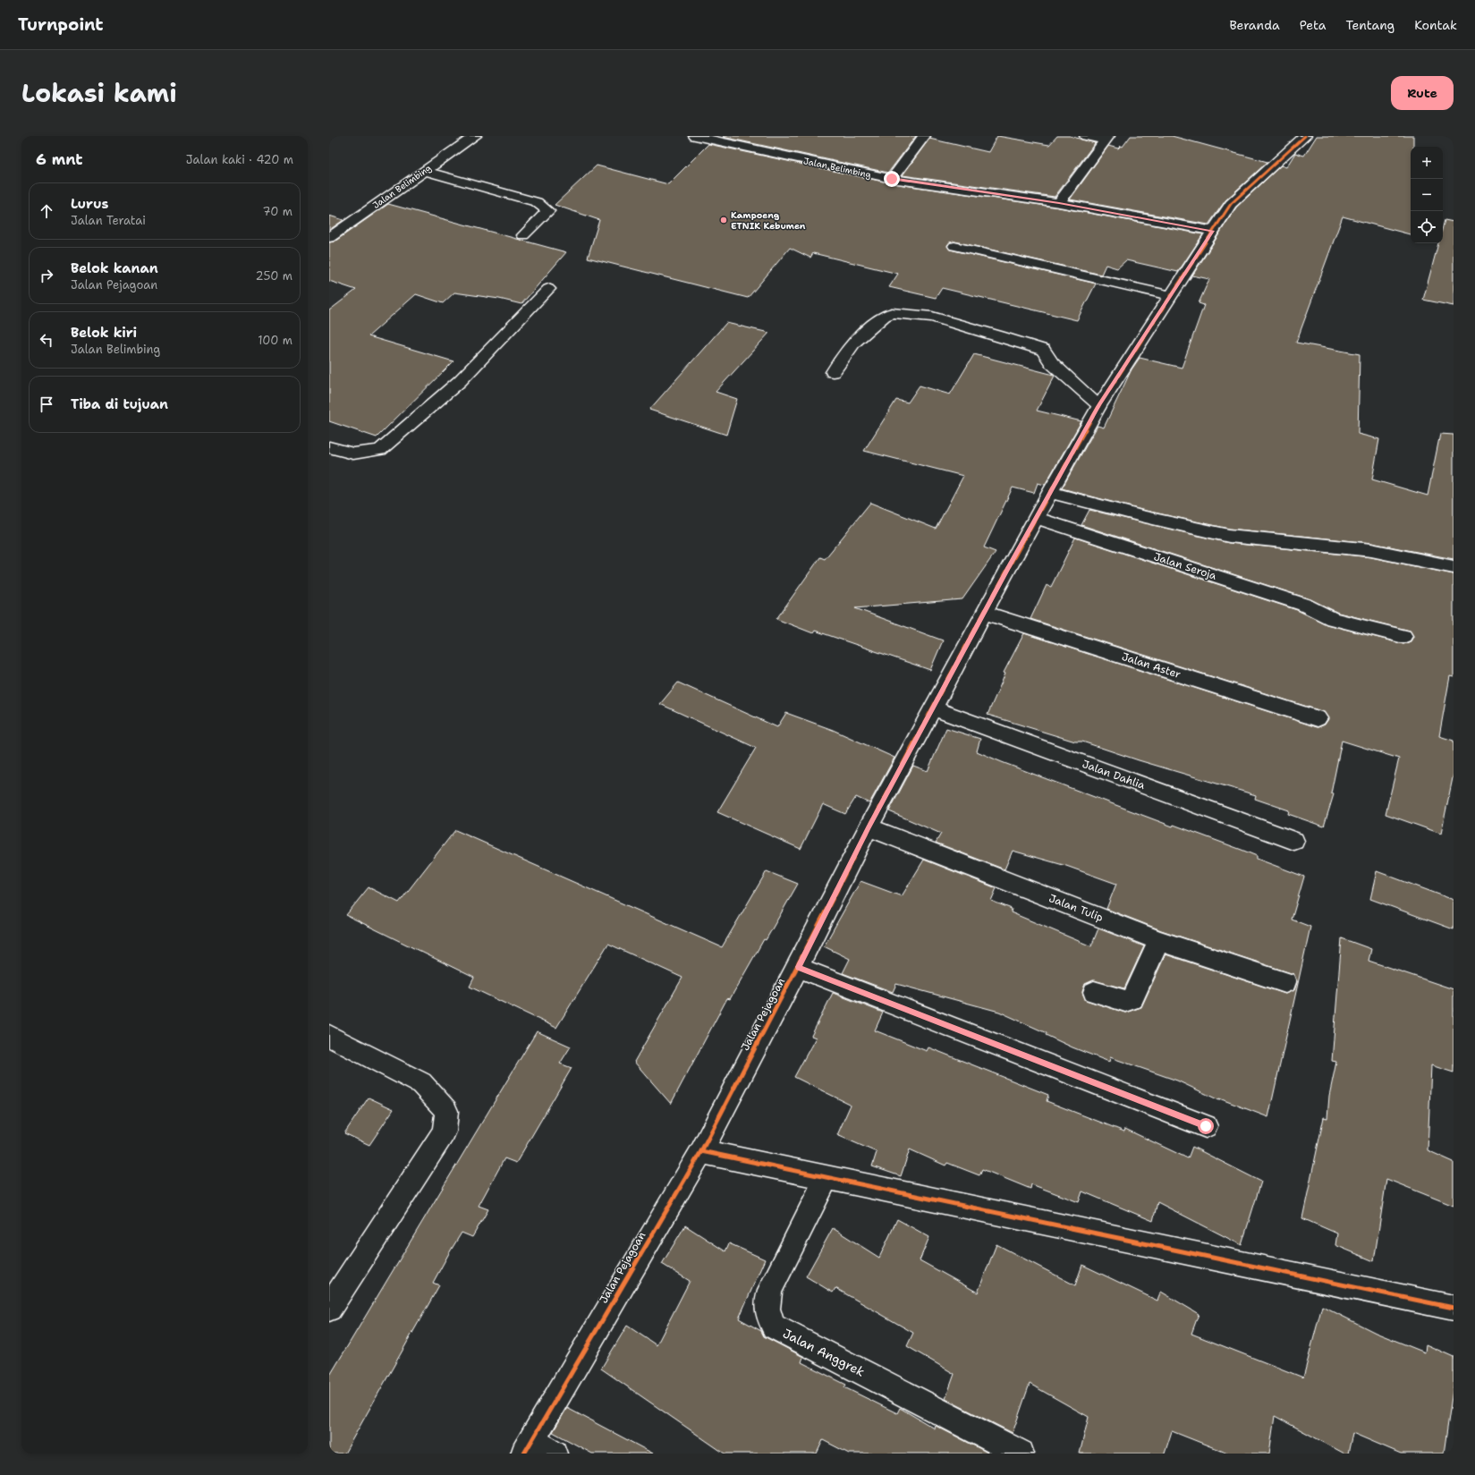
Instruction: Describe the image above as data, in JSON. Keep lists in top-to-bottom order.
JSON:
{
  "streets": {
    "street": [
      "Jalan Belimbing",
      "Jalan Seroja",
      "Jalan Aster",
      "Jalan Dahlia",
      "Jalan Tulip",
      "Jalan Pejagoan",
      "Jalan Anggrek"
    ]
  },
  "crossings": [
    ["Jalan Belimbing", "Jalan Pejagoan"],
    ["Jalan Seroja", "Jalan Pejagoan"],
    ["Jalan Aster", "Jalan Pejagoan"],
    ["Jalan Dahlia", "Jalan Pejagoan"],
    ["Jalan Tulip", "Jalan Pejagoan"]
  ],
  "places": ["Kampoeng ETNIK Kebumen"],
  "page": {
    "header": "Turnpoint",
    "nav": [
      "Beranda",
      "Peta",
      "Tentang",
      "Kontak"
    ],
    "title": "Lokasi kami",
    "buttons": "Rute",
    "heading": ["6 mnt", "Jalan kaki · 420 m"],
    "map_buttons": ["+", "−"],
    "list": [
      ["Lurus", "Jalan Teratai", "70 m"],
      ["Belok kanan", "Jalan Pejagoan", "250 m"],
      ["Belok kiri", "Jalan Belimbing", "100 m"],
      "Tiba di tujuan"
    ]
  }
}
